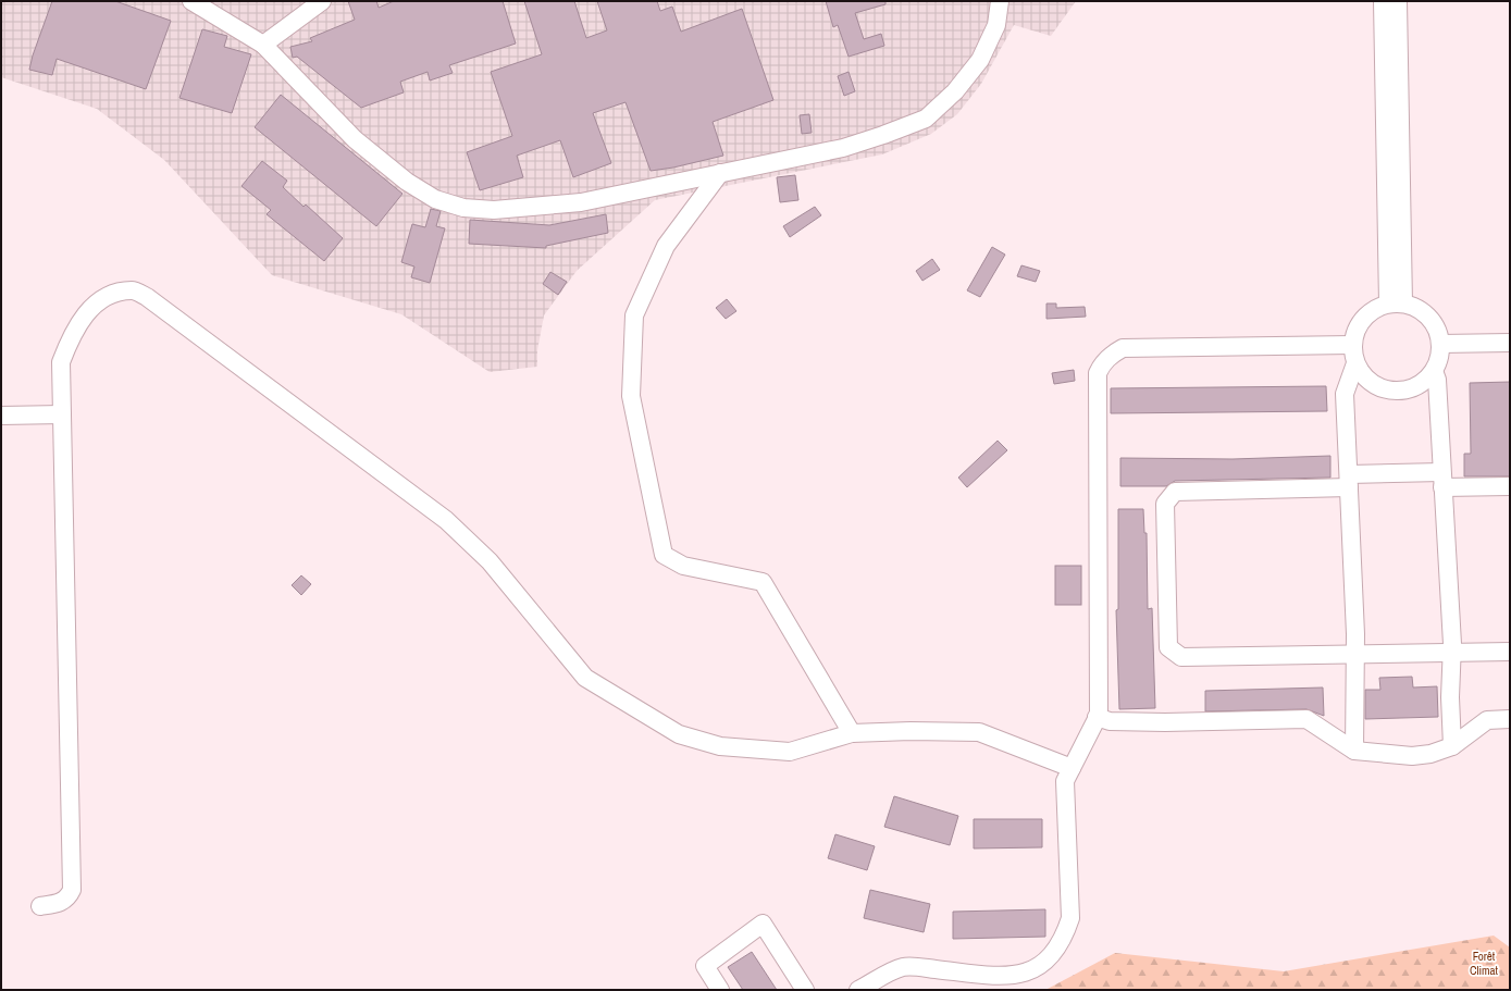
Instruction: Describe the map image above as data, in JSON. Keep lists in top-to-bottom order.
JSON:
{
  "parks": ["Forêt Climat"]
}
